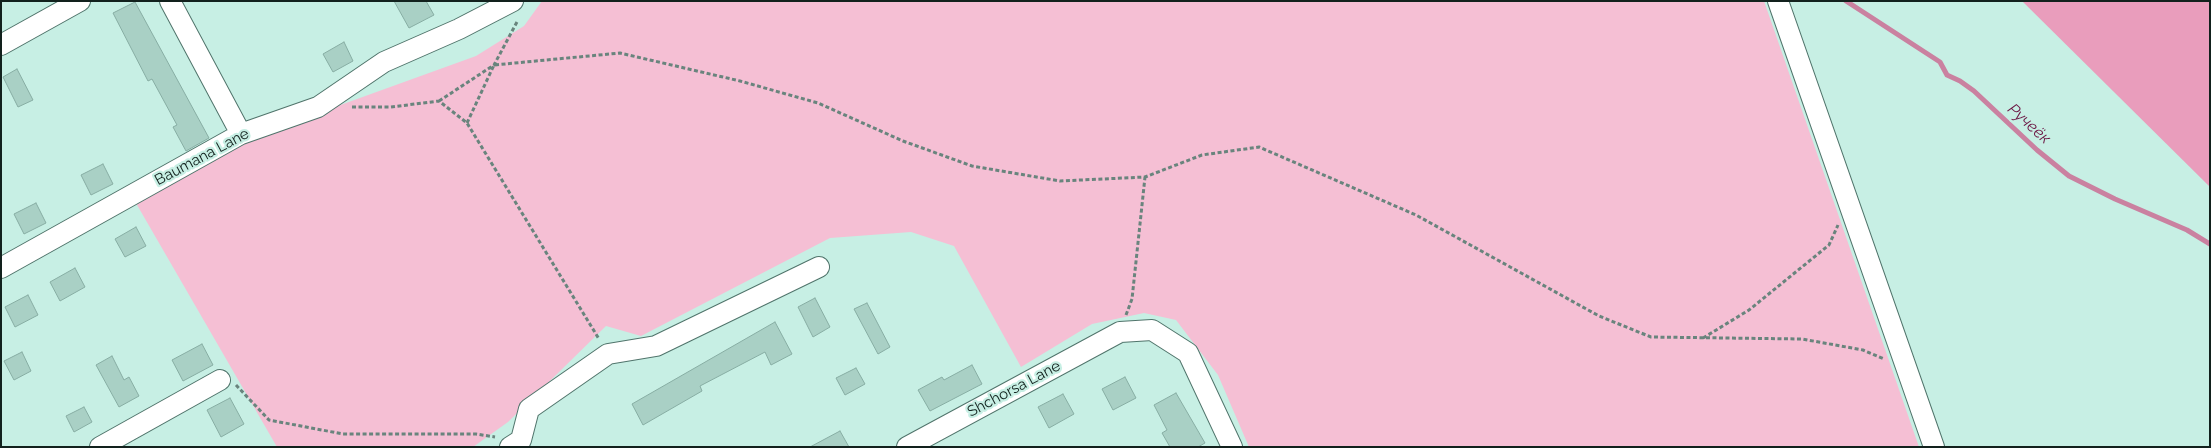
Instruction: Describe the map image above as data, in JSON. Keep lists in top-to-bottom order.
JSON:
{
  "streets": {
    "street": ["Baumana Lane", "Shchorsa Lane"]
  },
  "water": ["Ручеёк"]
}
